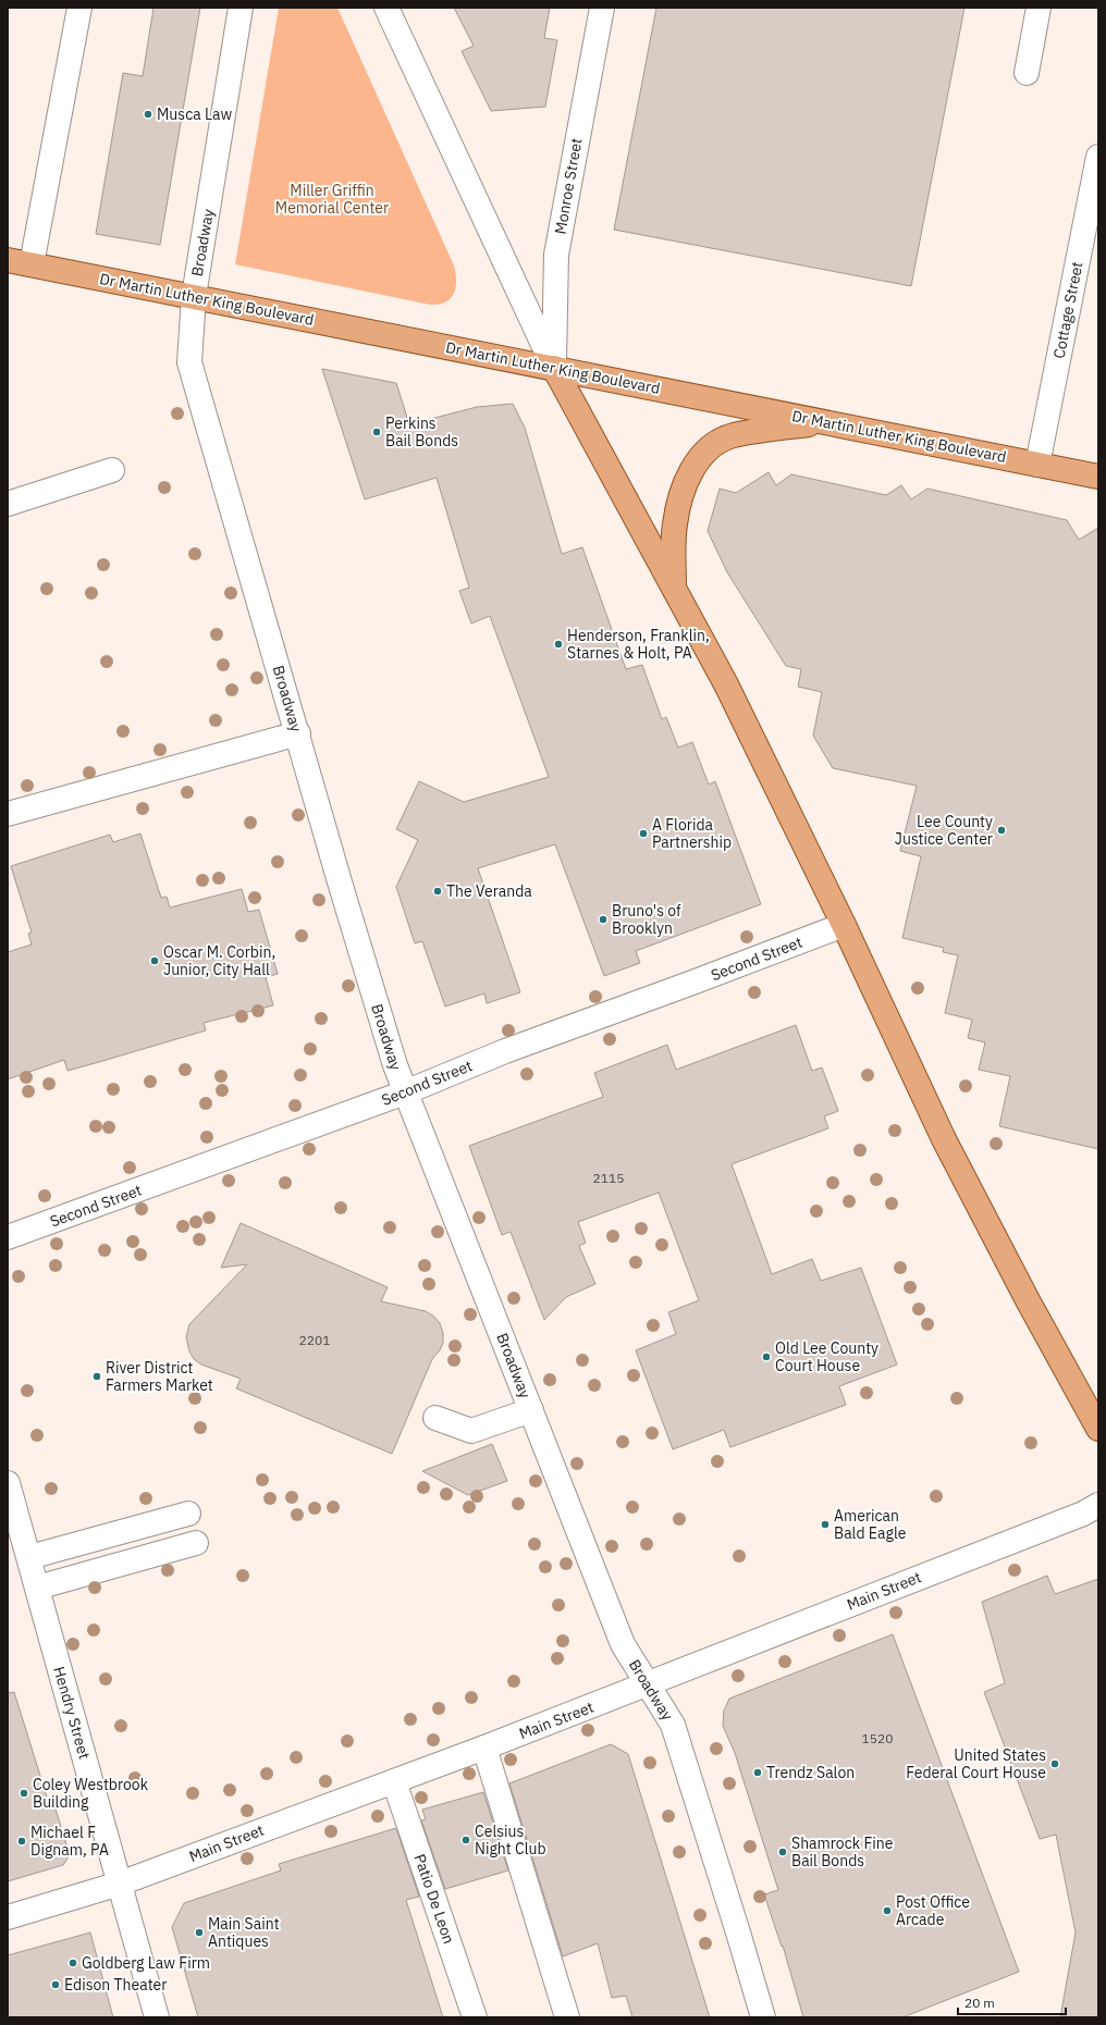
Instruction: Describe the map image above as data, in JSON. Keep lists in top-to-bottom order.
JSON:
{
  "streets": {
    "main road": ["Dr Martin Luther King Boulevard"],
    "street": [
      "Monroe Street",
      "Broadway",
      "Cottage Street",
      "Second Street",
      "Main Street",
      "Hendry Street",
      "Patio De Leon"
    ]
  },
  "crossings": [
    ["Monroe Street", "Dr Martin Luther King Boulevard"],
    ["Broadway", "Dr Martin Luther King Boulevard"],
    ["Broadway", "Second Street"],
    ["Broadway", "Main Street"],
    ["Dr Martin Luther King Boulevard", "Cottage Street"],
    ["Main Street", "Hendry Street"],
    ["Main Street", "Patio De Leon"]
  ],
  "parks": ["Miller Griffin Memorial Center"],
  "places": [
    "Musca Law",
    "Perkins Bail Bonds",
    "Henderson, Franklin, Starnes & Holt, PA",
    "Lee County Justice Center",
    "A Florida Partnership",
    "The Veranda",
    "Bruno's of Brooklyn",
    "Oscar M. Corbin, Junior, City Hall",
    "Old Lee County Court House",
    "River District Farmers Market",
    "American Bald Eagle",
    "United States Federal Court House",
    "Trendz Salon",
    "Coley Westbrook Building",
    "Celsius Night Club",
    "Michael F Dignam, PA",
    "Shamrock Fine Bail Bonds",
    "Post Office Arcade",
    "Main Saint Antiques",
    "Goldberg Law Firm",
    "Edison Theater"
  ],
  "house_numbers": ["2115", "2201", "1520"],
  "scale_bar": "20 m"
}
